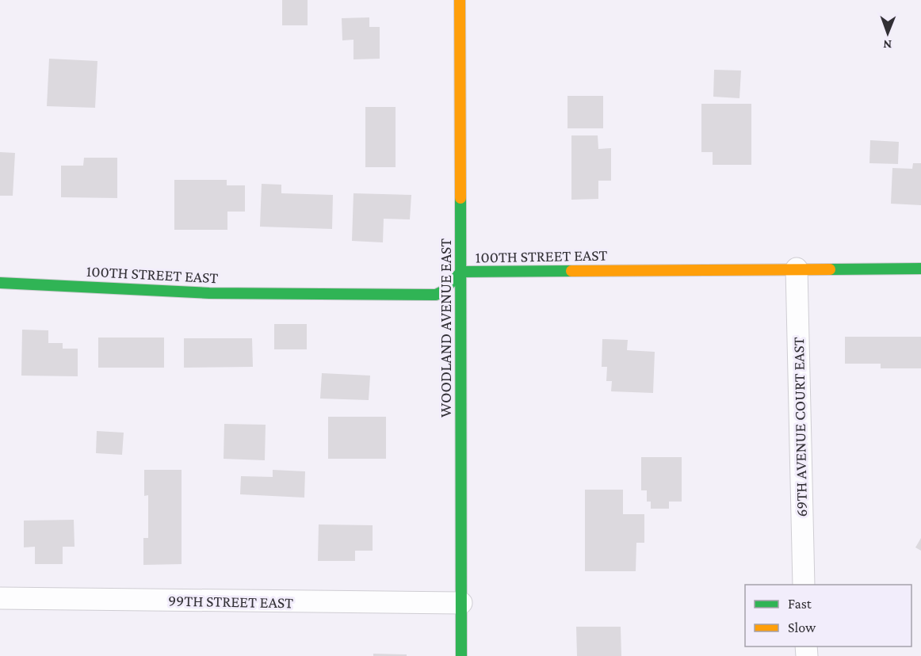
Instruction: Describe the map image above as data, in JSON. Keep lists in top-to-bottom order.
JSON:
{
  "streets": {
    "street": [
      "100TH STREET EAST",
      "WOODLAND AVENUE EAST",
      "69TH AVENUE COURT EAST",
      "99TH STREET EAST"
    ]
  },
  "crossings": [
    ["100TH STREET EAST", "WOODLAND AVENUE EAST"],
    ["100TH STREET EAST", "69TH AVENUE COURT EAST"],
    ["WOODLAND AVENUE EAST", "99TH STREET EAST"]
  ],
  "legend": ["Fast", "Slow"],
  "north": "bottom"
}
